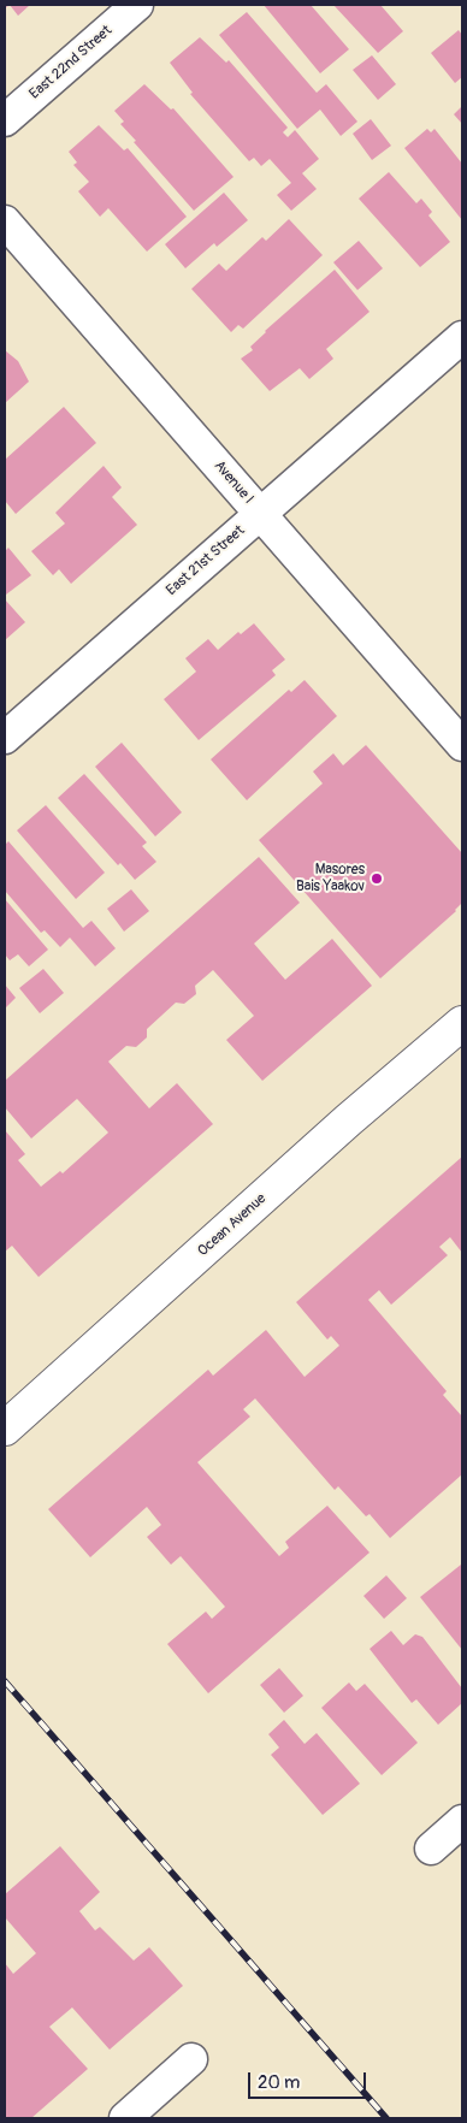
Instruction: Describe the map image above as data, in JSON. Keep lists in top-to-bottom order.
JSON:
{
  "streets": {
    "main road": ["Ocean Avenue"],
    "street": ["East 22nd Street", "Avenue I", "East 21st Street"]
  },
  "crossings": [
    ["Avenue I", "East 21st Street"]
  ],
  "places": ["Masores Bais Yaakov"],
  "scale_bar": "20 m"
}
